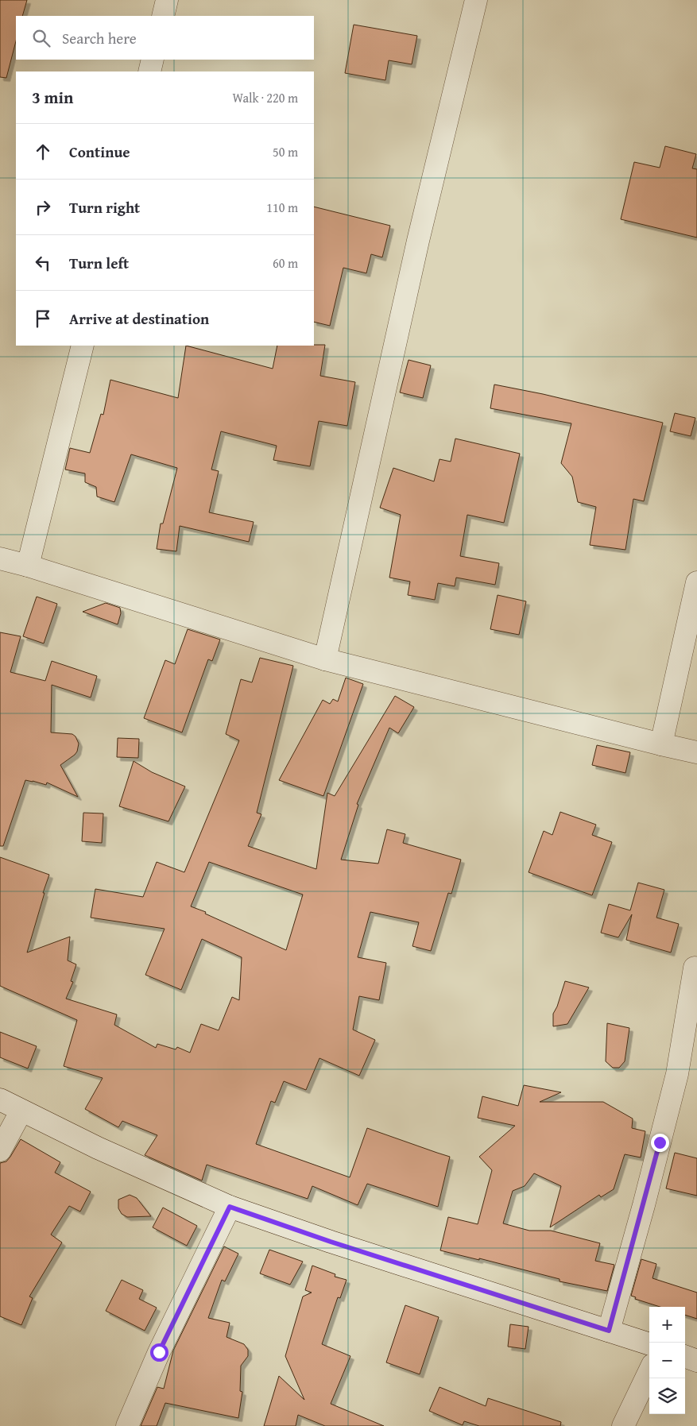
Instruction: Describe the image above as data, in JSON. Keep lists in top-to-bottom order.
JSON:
{
  "page": {
    "search": "Search here",
    "heading": ["3 min", "Walk · 220 m"],
    "list": [
      ["Continue", "50 m"],
      ["Turn right", "110 m"],
      ["Turn left", "60 m"],
      "Arrive at destination"
    ],
    "map_buttons": ["+", "−"]
  }
}
